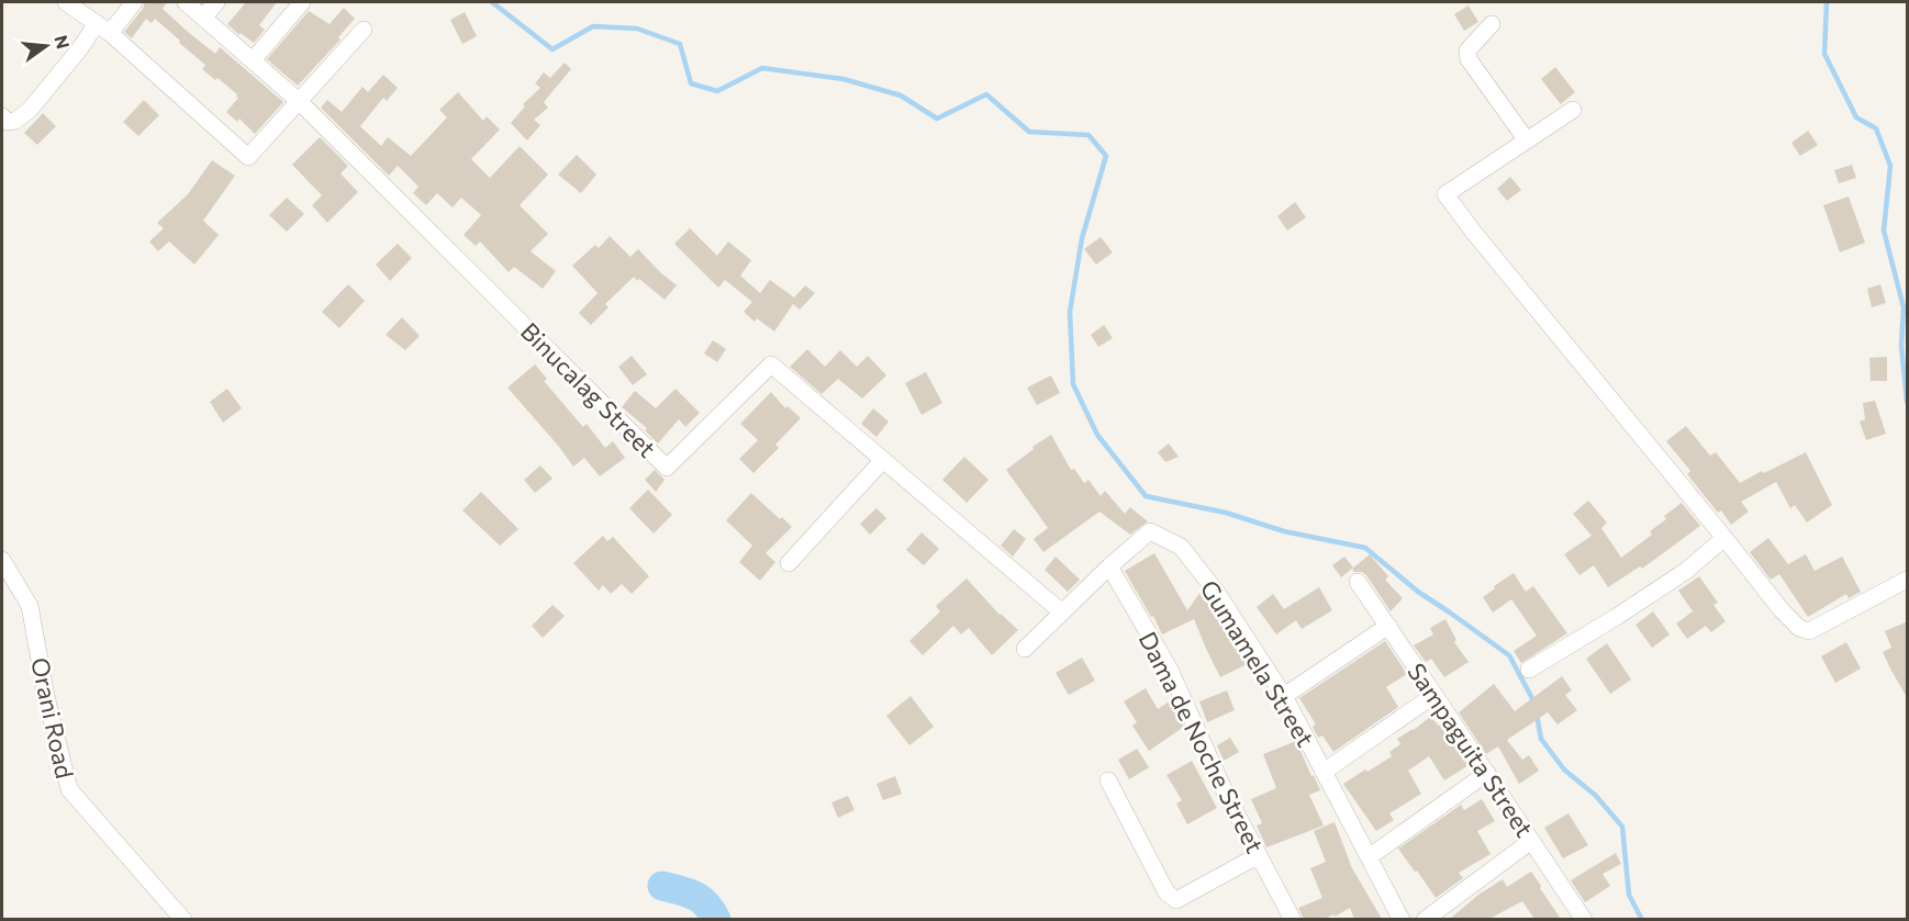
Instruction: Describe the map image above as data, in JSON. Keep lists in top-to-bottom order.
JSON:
{
  "streets": {
    "street": [
      "Binucalag Street",
      "Gumamela Street",
      "Orani Road",
      "Dama de Noche Street",
      "Sampaguita Street"
    ]
  },
  "crossings": [
    ["Binucalag Street", "Gumamela Street"],
    ["Gumamela Street", "Dama de Noche Street"]
  ],
  "north": "right"
}
